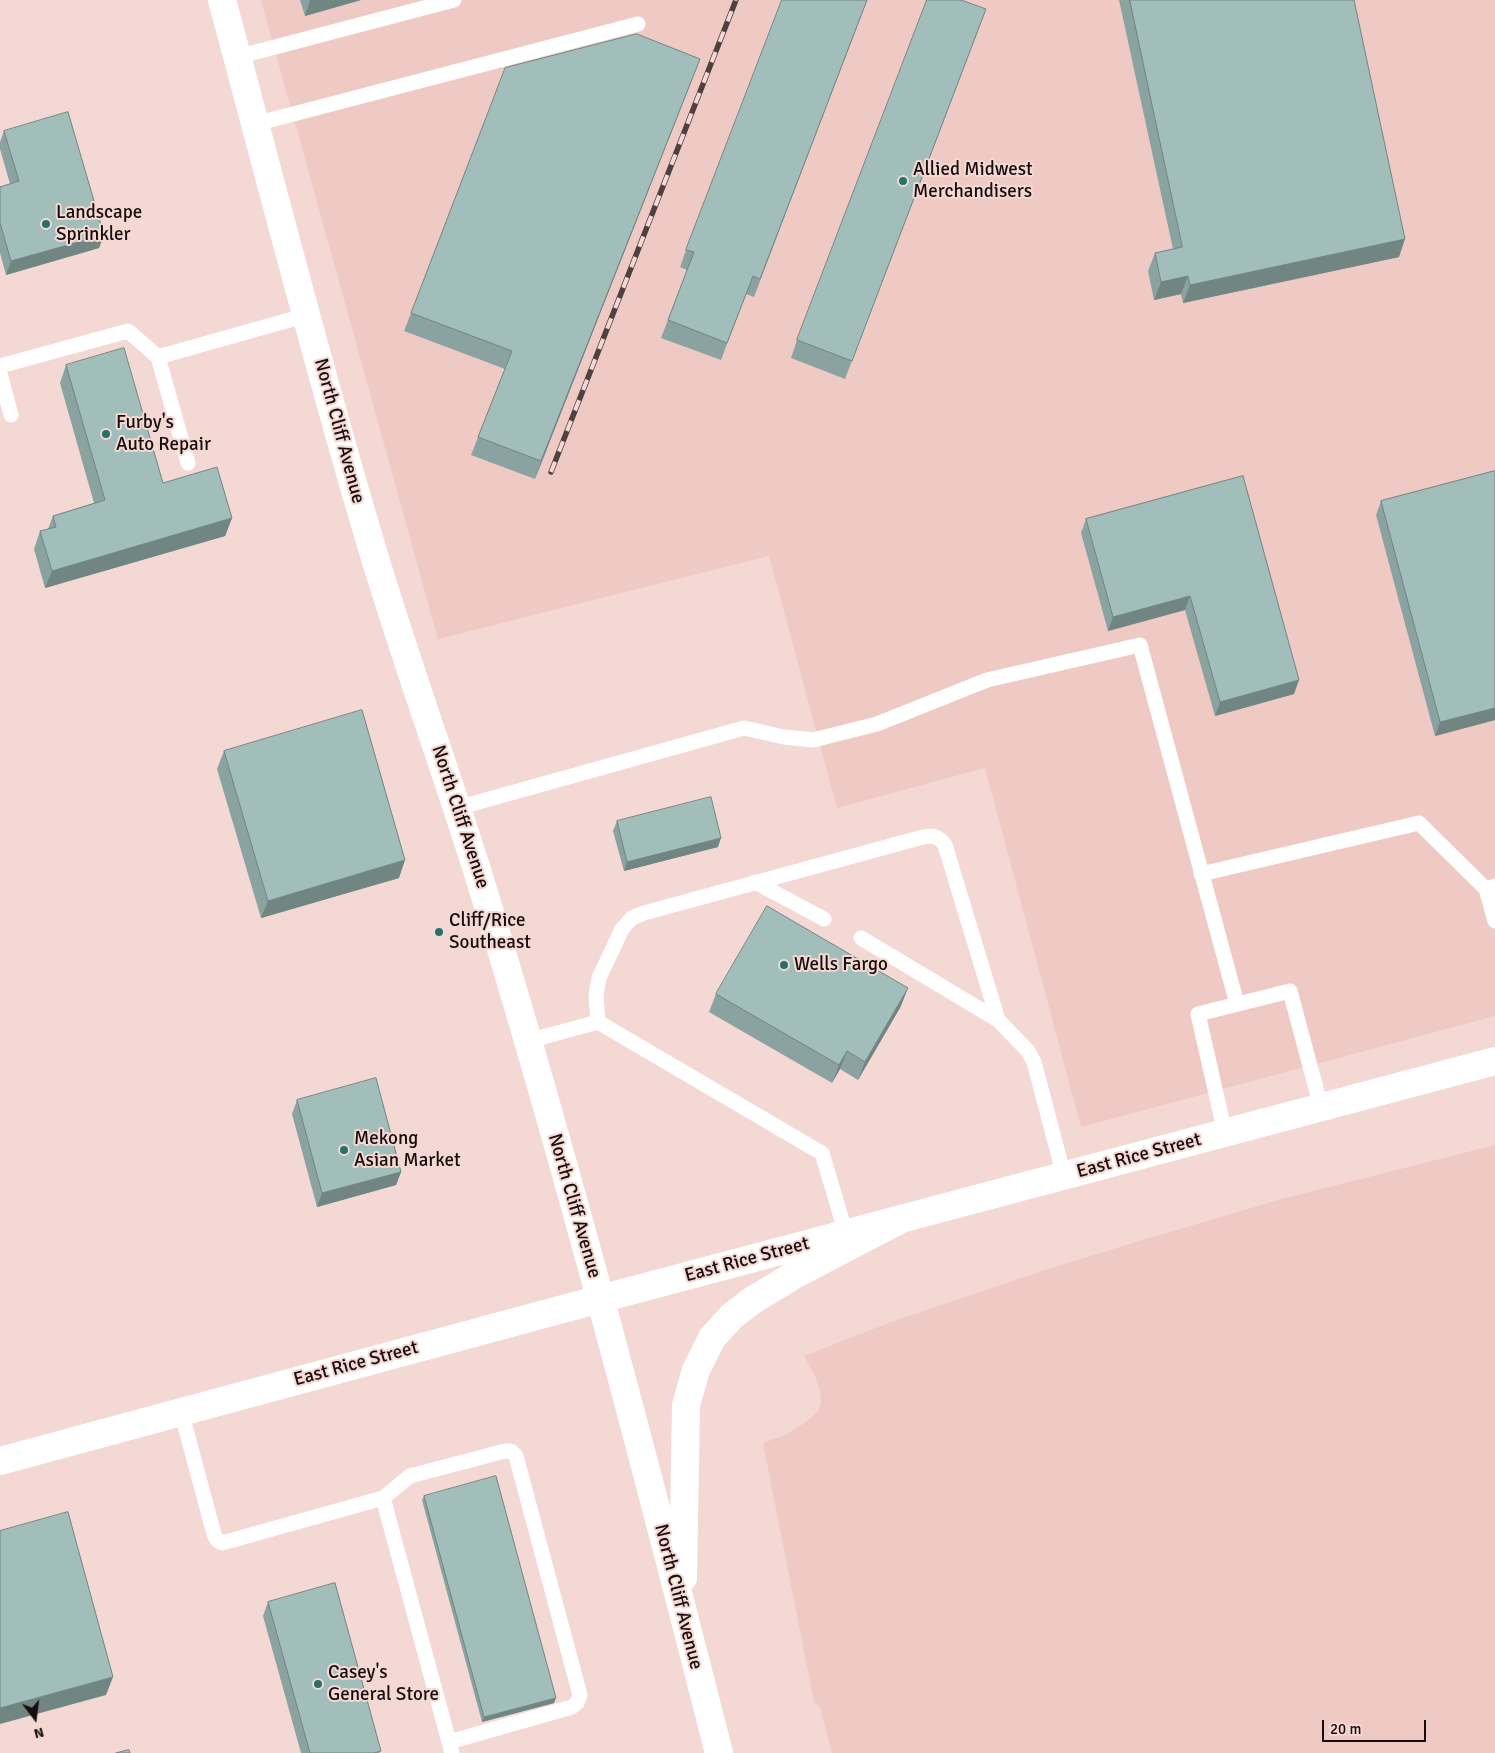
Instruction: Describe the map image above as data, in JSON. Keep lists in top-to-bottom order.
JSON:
{
  "streets": {
    "main road": ["North Cliff Avenue", "East Rice Street"]
  },
  "crossings": [
    ["North Cliff Avenue", "East Rice Street"]
  ],
  "places": [
    "Allied Midwest Merchandisers",
    "Landscape Sprinkler",
    "Furby's Auto Repair",
    "Cliff/Rice Southeast",
    "Wells Fargo",
    "Mekong Asian Market",
    "Casey's General Store"
  ],
  "scale_bar": "20 m",
  "north": "bottom"
}
